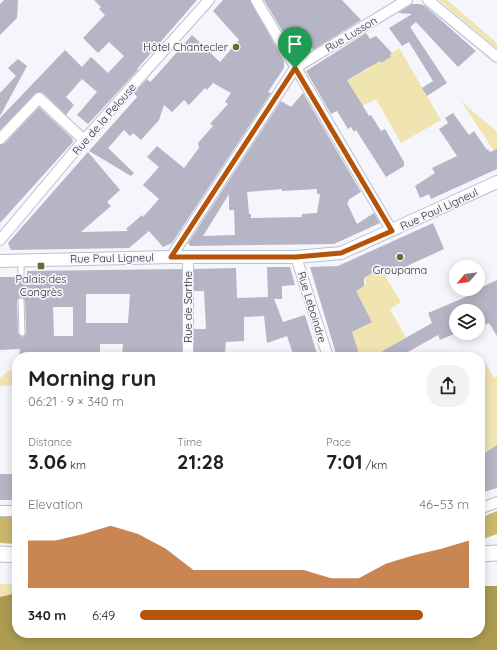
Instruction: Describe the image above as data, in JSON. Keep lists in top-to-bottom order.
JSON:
{
  "streets": {
    "street": [
      "Rue Lusson",
      "Rue de la Pelouse",
      "Rue Paul Ligneul",
      "Rue de Sarthe",
      "Rue Leboindre"
    ]
  },
  "crossings": [
    ["Rue Paul Ligneul", "Rue de Sarthe"],
    ["Rue Paul Ligneul", "Rue Leboindre"]
  ],
  "places": {
    "other": ["Hôtel Chantecler", "Groupama"],
    "transit": ["Palais des Congrès"]
  },
  "north": "bottom left",
  "page": {
    "heading": ["Morning run", "06:21 · 9 × 340 m"],
    "stats": [
      ["Distance", "3.06 km"],
      ["Time", "21:28"],
      ["Pace", "7:01 /km"]
    ],
    "chart": ["Elevation", "46–53 m"],
    "list": [
      {
        "name": "340 m",
        "note": "6:49"
      }
    ]
  }
}
